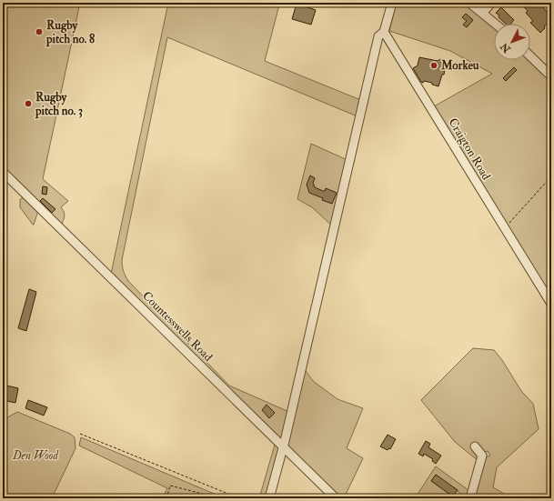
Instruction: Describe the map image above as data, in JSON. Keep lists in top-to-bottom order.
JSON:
{
  "streets": {
    "street": ["Craigton Road", "Countesswells Road"]
  },
  "parks": ["Den Wood"],
  "places": ["Rugby pitch no. 8", "Morkeu", "Rugby pitch no. 3"],
  "north": "bottom left"
}
